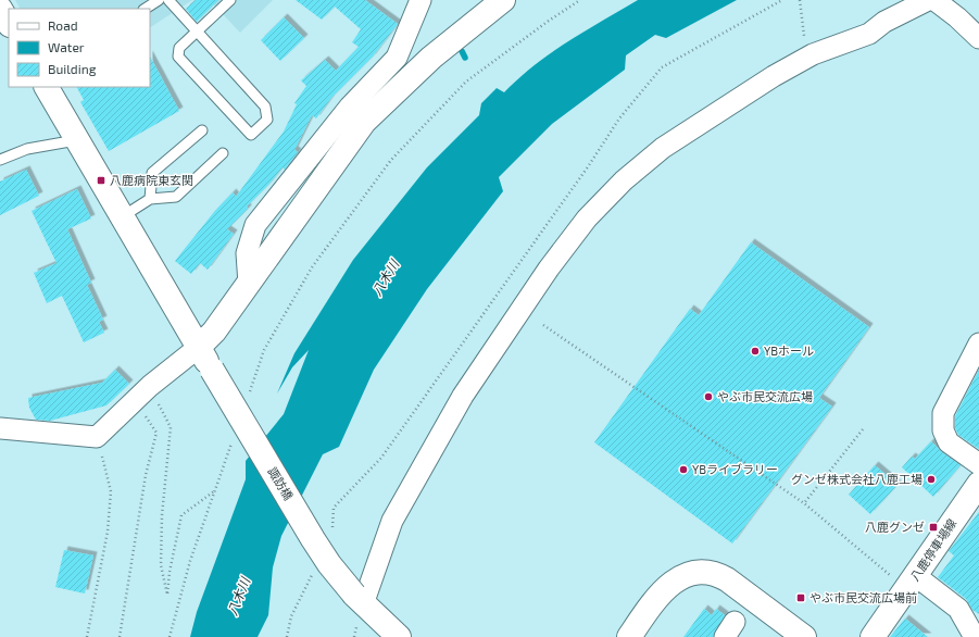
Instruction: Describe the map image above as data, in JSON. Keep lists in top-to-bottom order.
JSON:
{
  "streets": {
    "street": ["諏訪橋", "八鹿停車場線"]
  },
  "water": ["八木川"],
  "places": {
    "transit": ["八鹿病院東玄関", "八鹿グンゼ", "やぶ市民交流広場前"],
    "other": [
      "YBホール",
      "やぶ市民交流広場",
      "YBライブラリー",
      "グンゼ株式会社八鹿工場"
    ]
  },
  "legend": ["Road", "Water", "Building"]
}
